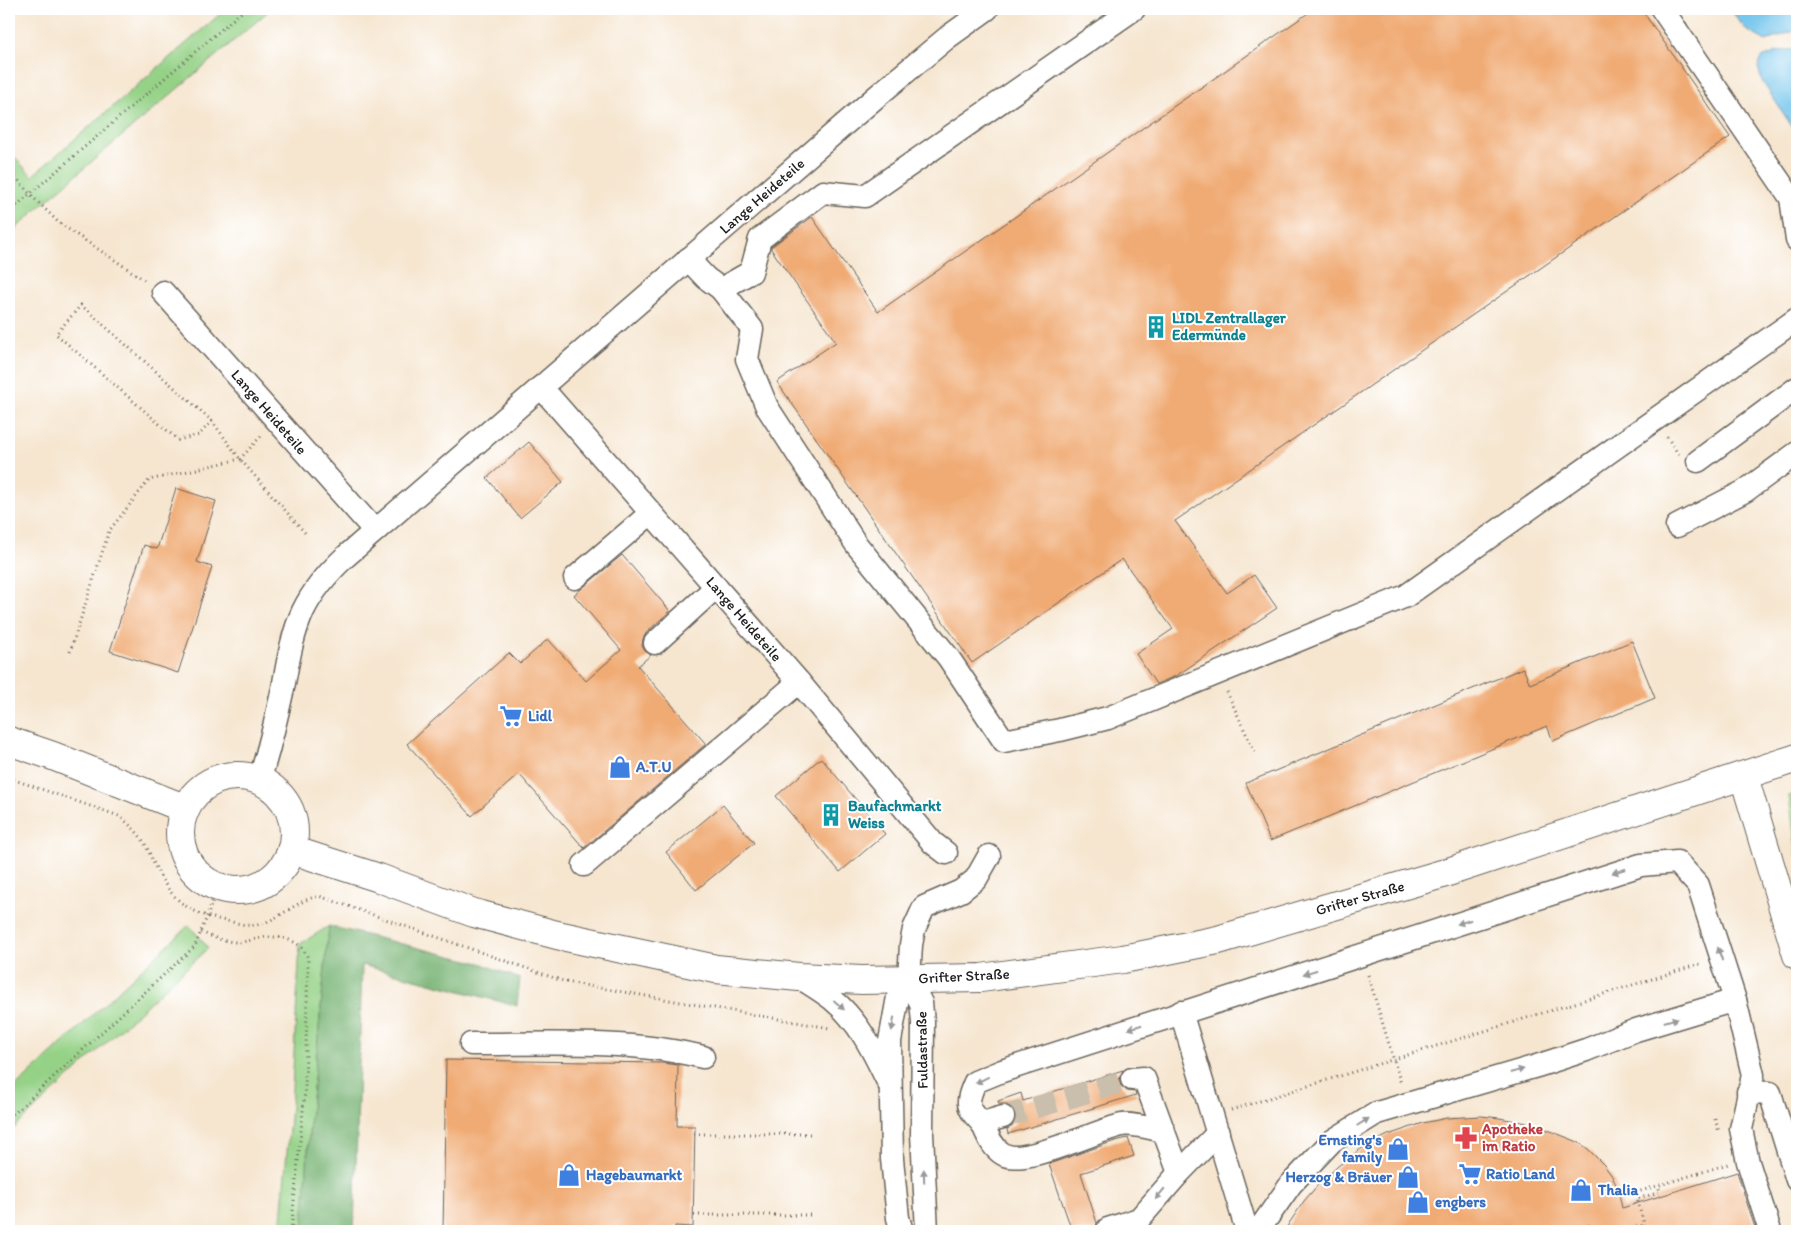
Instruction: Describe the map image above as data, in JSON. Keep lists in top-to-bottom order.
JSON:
{
  "streets": {
    "main road": ["Grifter Straße"],
    "street": ["Lange Heideteile", "Fuldastraße"]
  },
  "crossings": [
    ["Lange Heideteile", "Grifter Straße"],
    ["Grifter Straße", "Fuldastraße"]
  ],
  "places": {
    "building": ["LIDL Zentrallager Edermünde", "Baufachmarkt Weiss"],
    "supermarket": ["Lidl", "Ratio Land"],
    "shop": [
      "A.T.U",
      "Ernsting's family",
      "Hagebaumarkt",
      "Herzog & Bräuer",
      "Thalia",
      "engbers"
    ],
    "pharmacy": ["Apotheke im Ratio"]
  }
}
